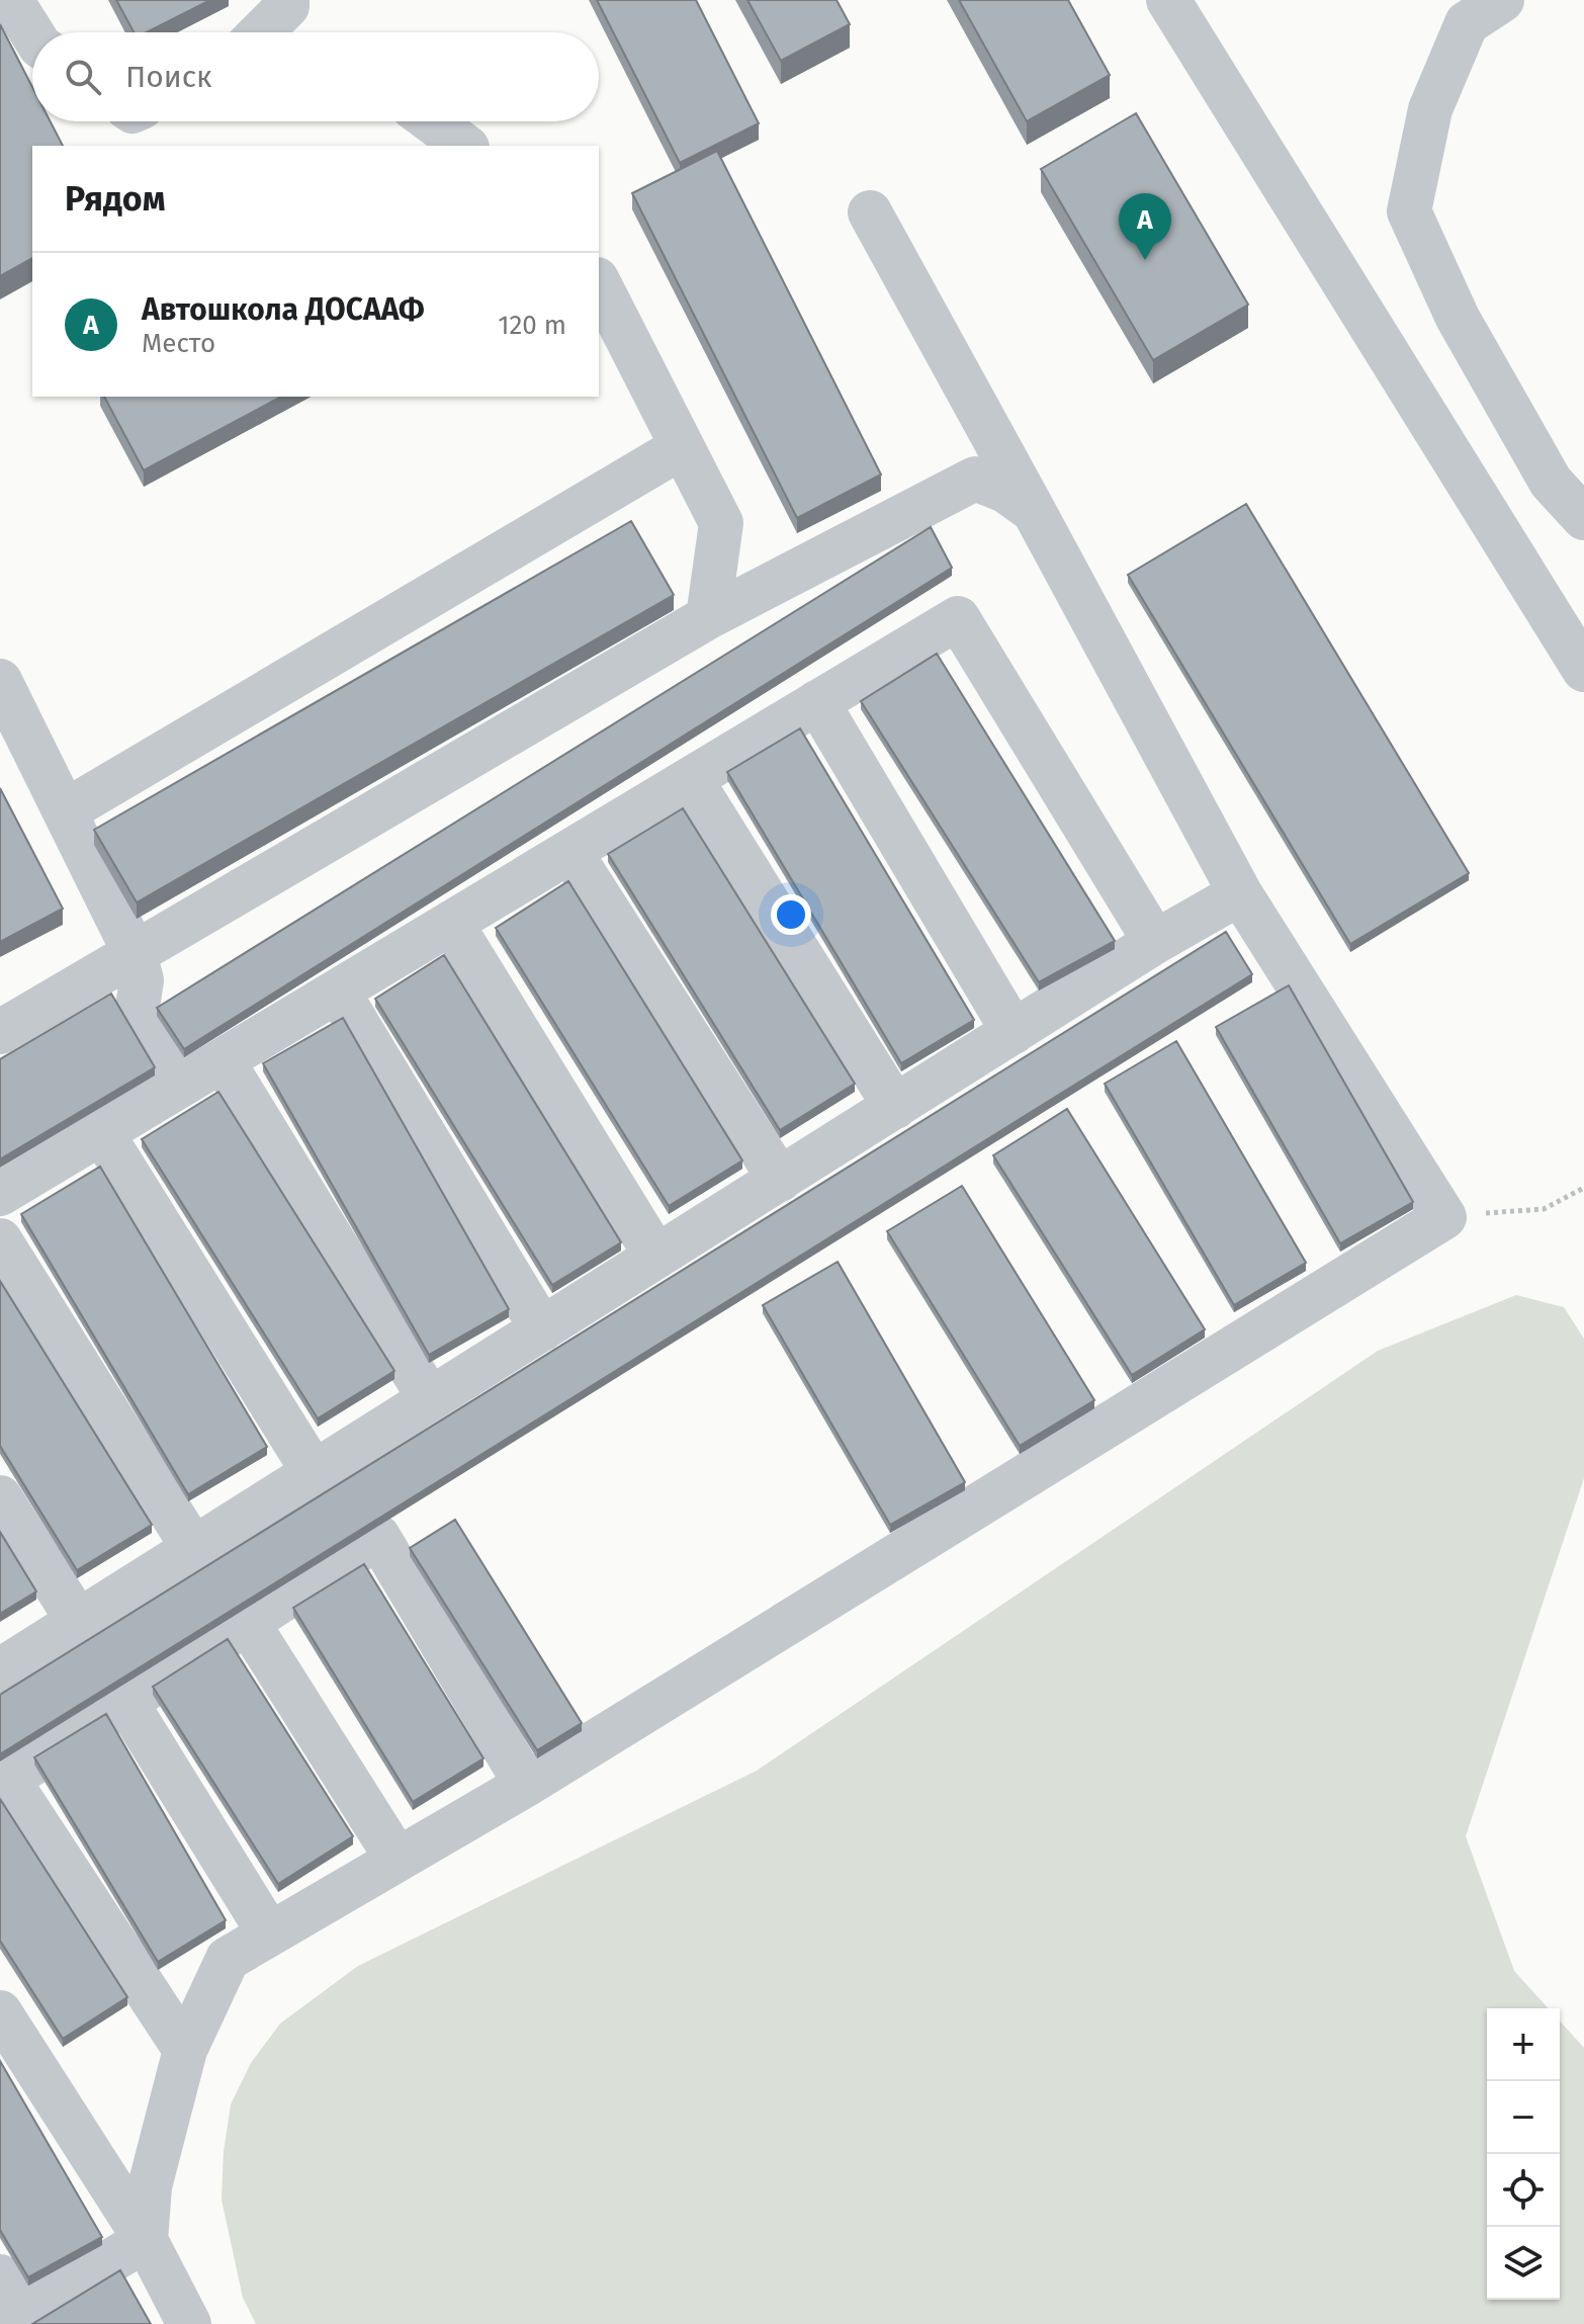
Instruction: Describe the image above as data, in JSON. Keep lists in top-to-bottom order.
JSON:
{
  "page": {
    "search": "Поиск",
    "heading": "Рядом",
    "pins": "A",
    "list": [
      {
        "mark": "A",
        "name": "Автошкола ДОСААФ",
        "note": "Место",
        "value": "120 m"
      }
    ],
    "map_buttons": ["+", "−"]
  }
}
